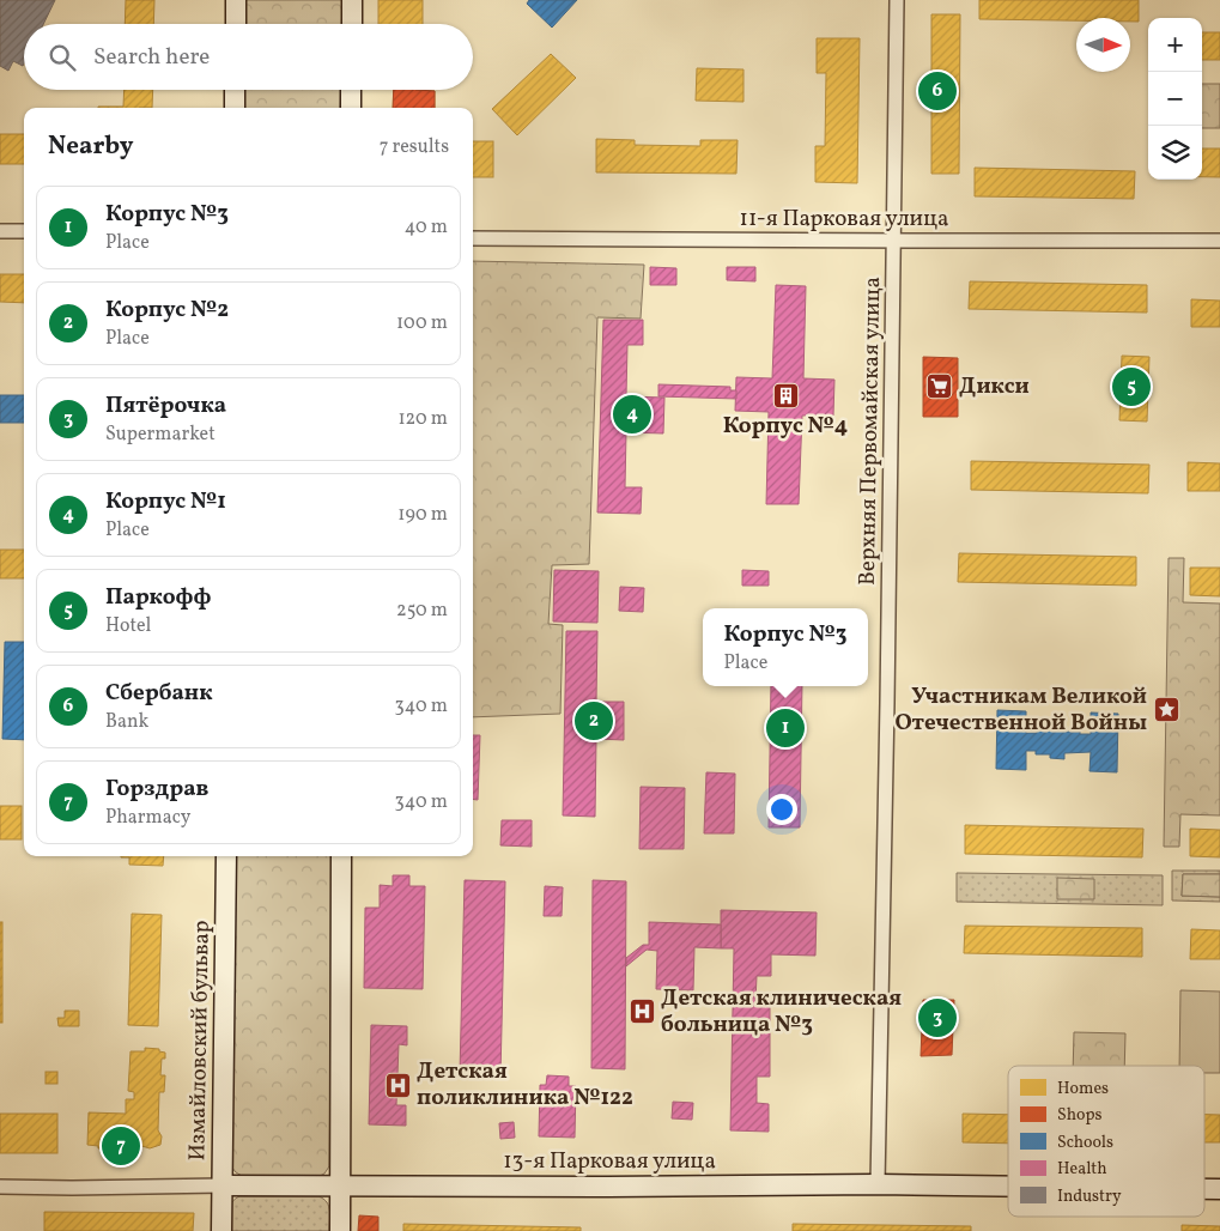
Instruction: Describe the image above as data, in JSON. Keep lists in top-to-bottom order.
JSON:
{
  "streets": {
    "street": [
      "11-я Парковая улица",
      "Верхняя Первомайская улица",
      "Измайловский бульвар",
      "13-я Парковая улица"
    ]
  },
  "crossings": [
    ["11-я Парковая улица", "Верхняя Первомайская улица"],
    ["Верхняя Первомайская улица", "13-я Парковая улица"],
    ["Измайловский бульвар", "13-я Парковая улица"]
  ],
  "places": {
    "supermarket": ["Дикси"],
    "building": ["Корпус №4"],
    "place": ["Участникам Великой Отечественной Войны"],
    "hospital": ["Детская клиническая больница №3", "Детская поликлиника №122"]
  },
  "legend": [
    "Homes",
    "Shops",
    "Schools",
    "Health",
    "Industry"
  ],
  "north": "right",
  "page": {
    "map_buttons": ["+", "−"],
    "search": "Search here",
    "pins": [
      "6",
      "5",
      "4",
      "2",
      "1",
      "3",
      "7"
    ],
    "heading": ["Nearby", "7 results"],
    "list": [
      {
        "mark": "1",
        "name": "Корпус №3",
        "note": "Place",
        "value": "40 m"
      },
      {
        "mark": "2",
        "name": "Корпус №2",
        "note": "Place",
        "value": "100 m"
      },
      {
        "mark": "3",
        "name": "Пятёрочка",
        "note": "Supermarket",
        "value": "120 m"
      },
      {
        "mark": "4",
        "name": "Корпус №1",
        "note": "Place",
        "value": "190 m"
      },
      {
        "mark": "5",
        "name": "Паркофф",
        "note": "Hotel",
        "value": "250 m"
      },
      {
        "mark": "6",
        "name": "Сбербанк",
        "note": "Bank",
        "value": "340 m"
      },
      {
        "mark": "7",
        "name": "Горздрав",
        "note": "Pharmacy",
        "value": "340 m"
      }
    ],
    "popup": ["Корпус №3", "Place"]
  }
}
